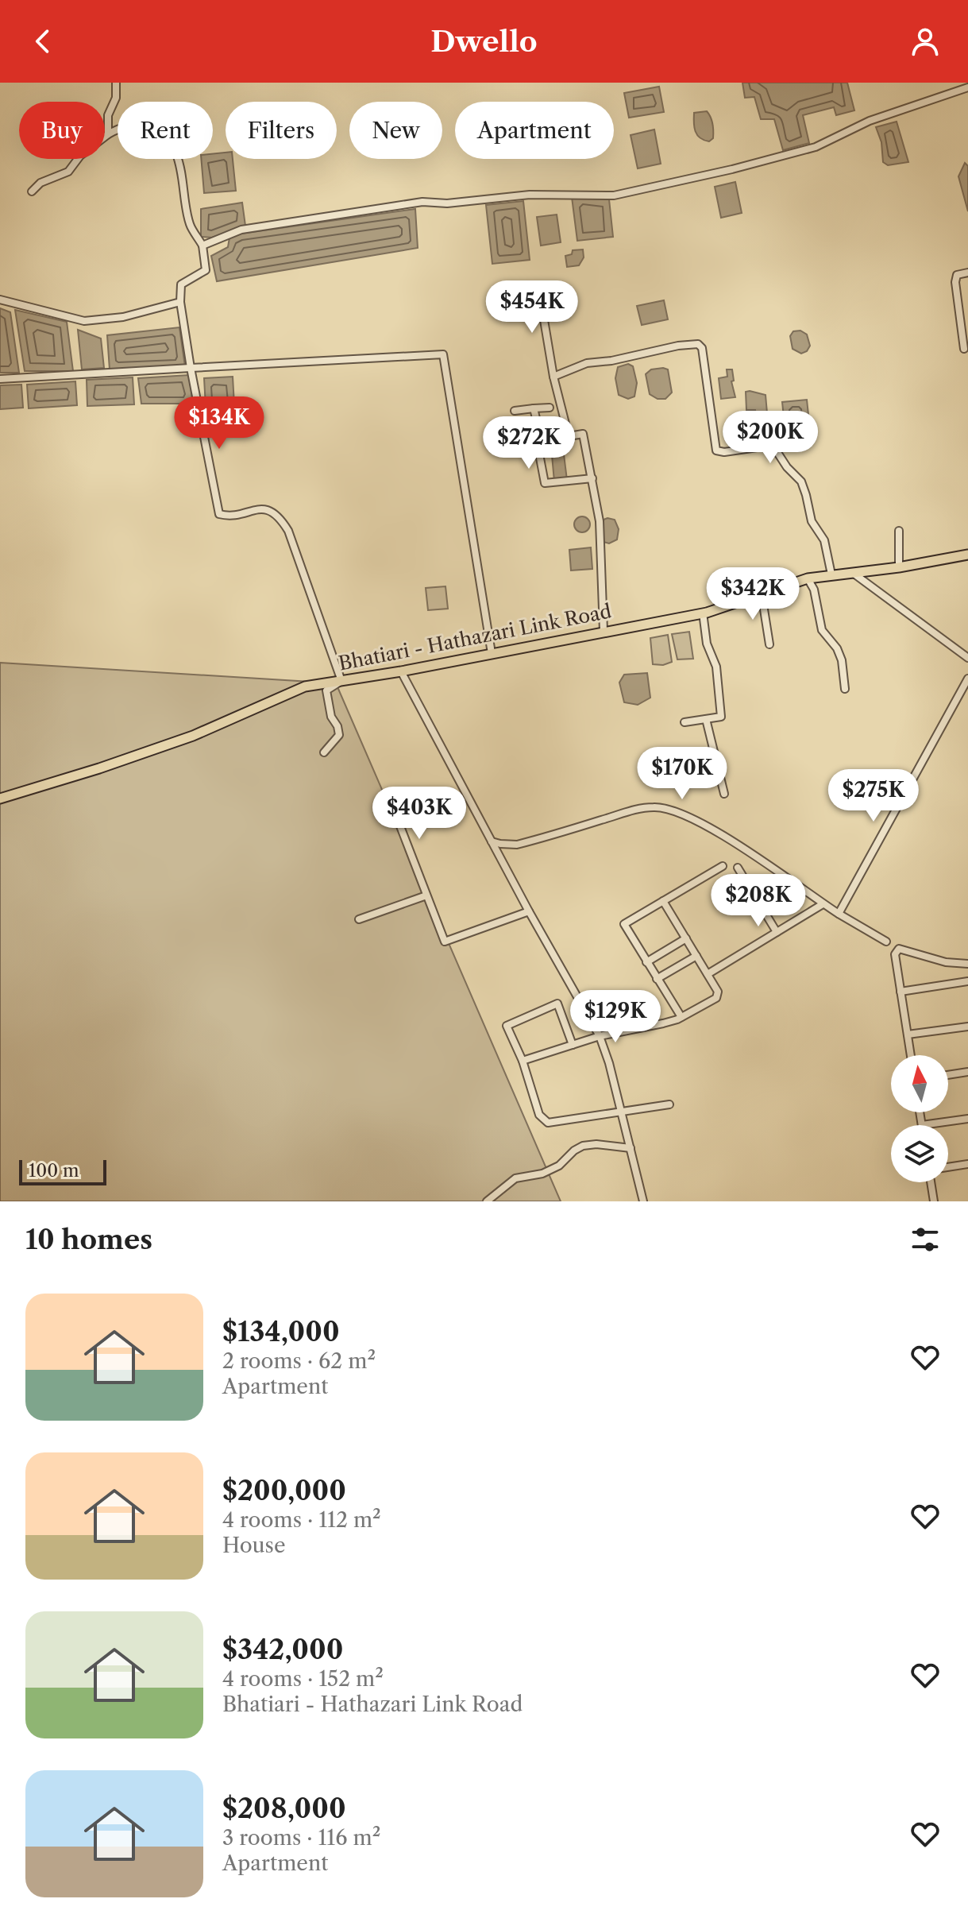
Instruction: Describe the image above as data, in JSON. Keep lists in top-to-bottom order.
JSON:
{
  "streets": {
    "main road": ["Bhatiari - Hathazari Link Road"]
  },
  "scale_bar": "100 m",
  "north": "top",
  "page": {
    "header": "Dwello",
    "chip": [
      "Buy",
      "Rent",
      "Filters",
      "New",
      "Apartment"
    ],
    "price": [
      "$454K",
      "$134K",
      "$200K",
      "$272K",
      "$342K",
      "$170K",
      "$275K",
      "$403K",
      "$208K",
      "$129K"
    ],
    "scale": "100 m",
    "heading": "10 homes",
    "list": [
      {
        "name": "$134,000",
        "note": "2 rooms · 62 m² · Apartment"
      },
      {
        "name": "$200,000",
        "note": "4 rooms · 112 m² · House"
      },
      {
        "name": "$342,000",
        "note": "4 rooms · 152 m² · Bhatiari - Hathazari Link Road"
      },
      {
        "name": "$208,000",
        "note": "3 rooms · 116 m² · Apartment"
      }
    ]
  }
}
